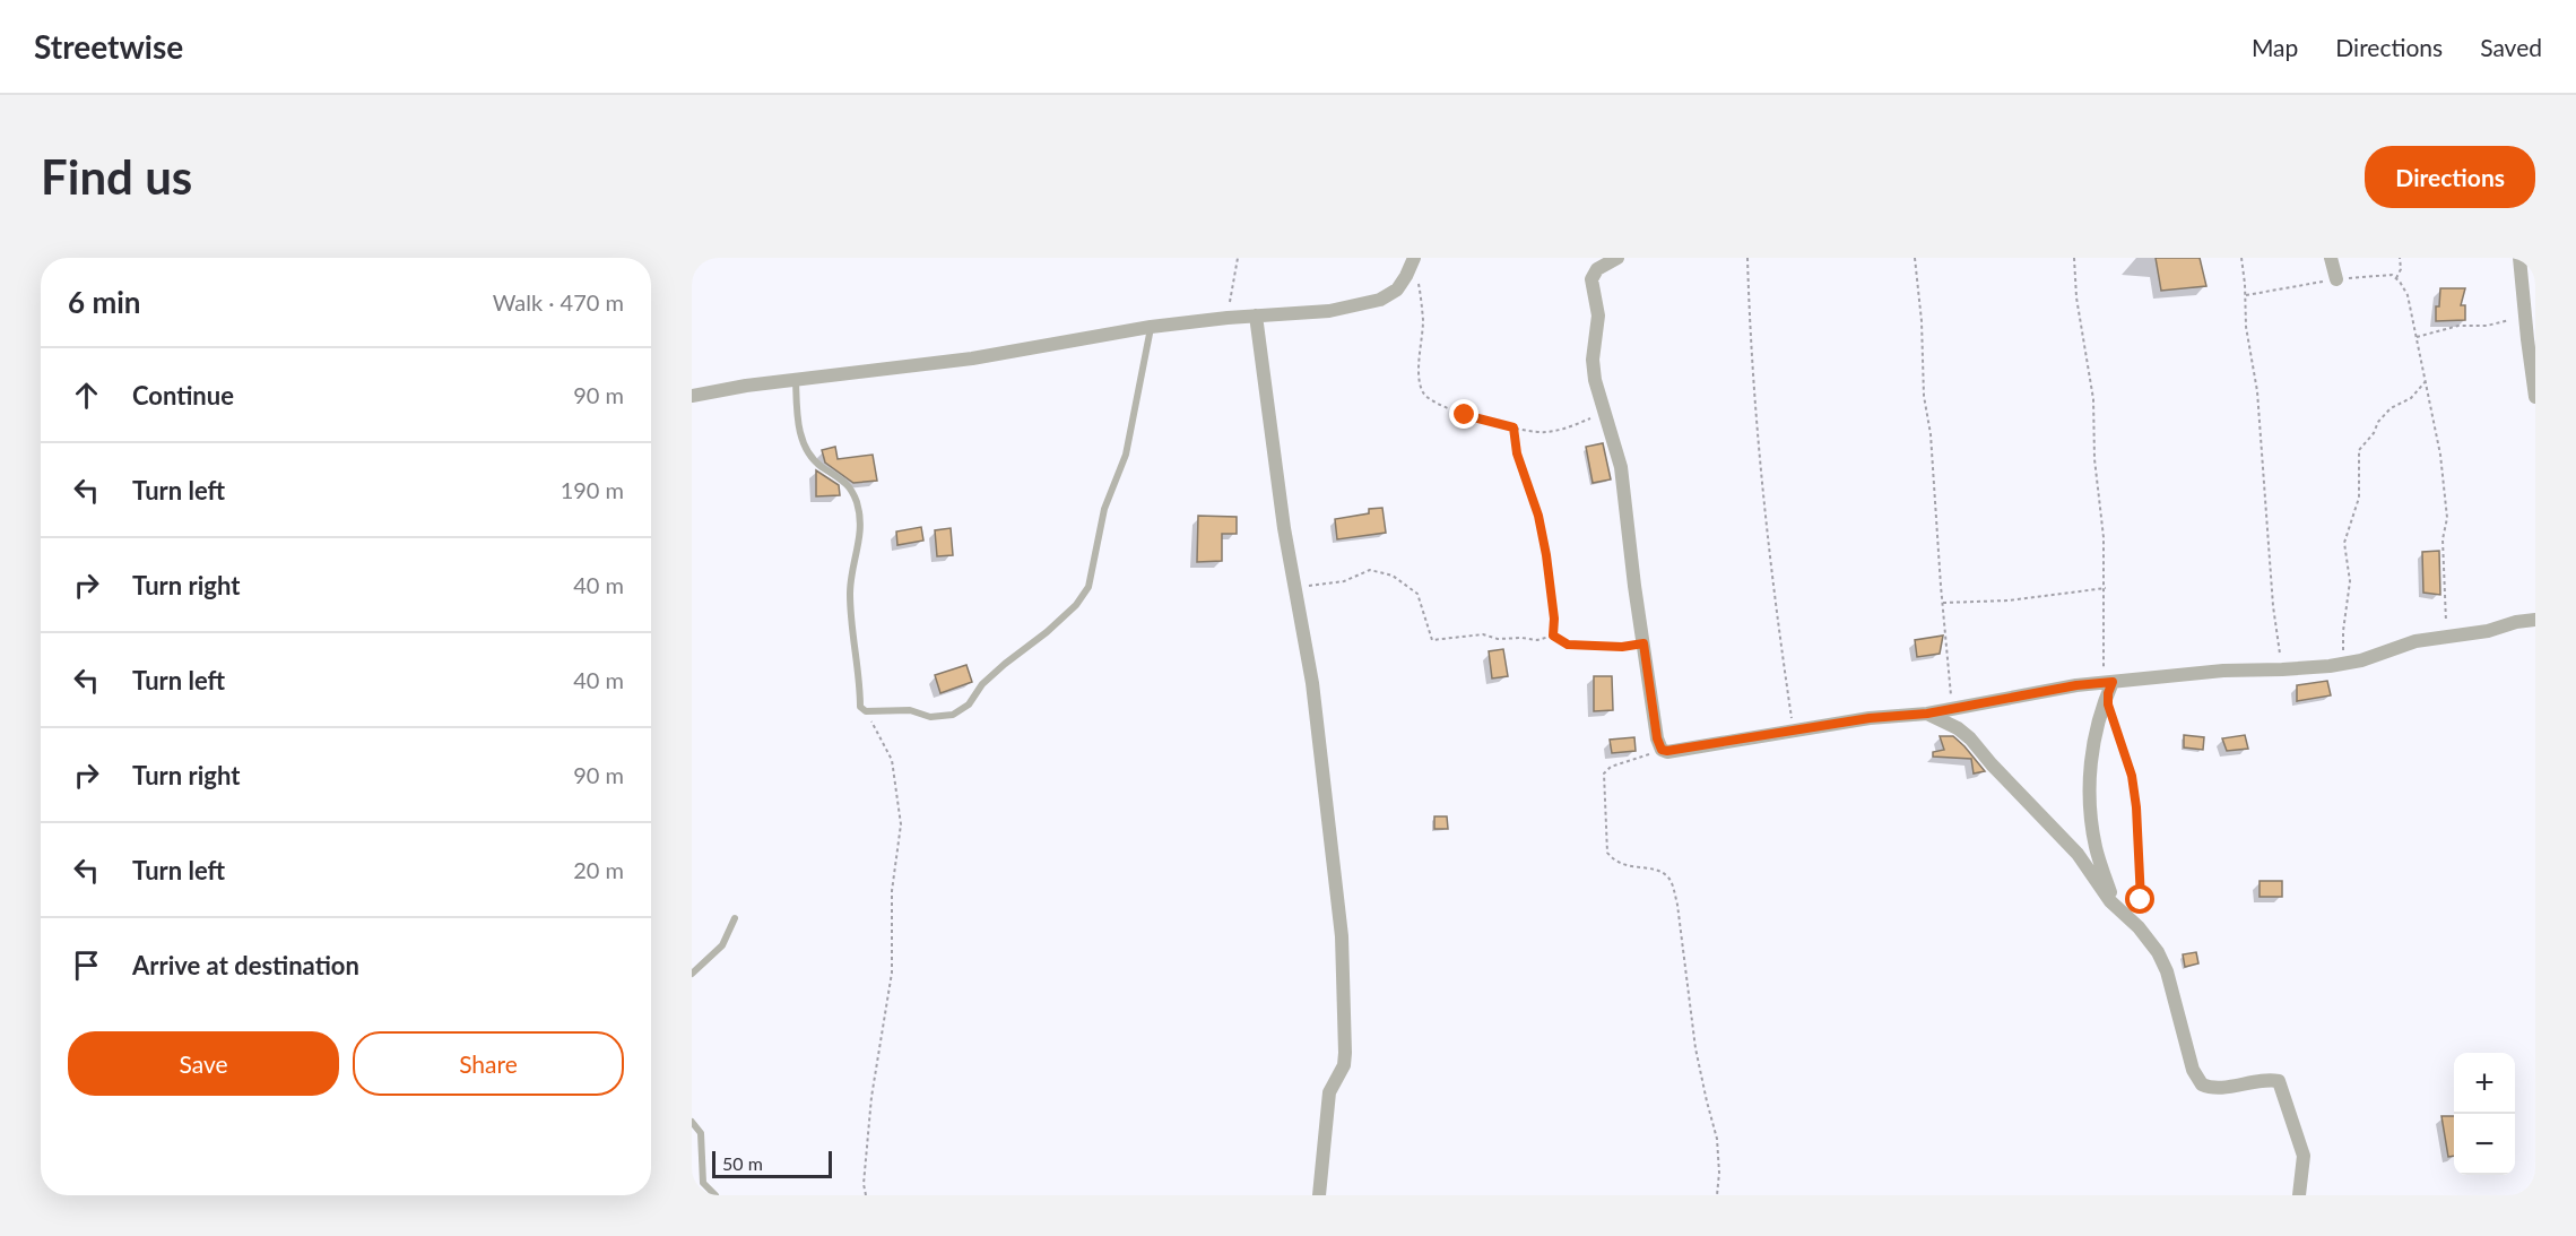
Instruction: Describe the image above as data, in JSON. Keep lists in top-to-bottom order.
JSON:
{
  "scale_bar": "50 m",
  "page": {
    "header": "Streetwise",
    "nav": ["Map", "Directions", "Saved"],
    "buttons": [
      "Directions",
      ["Save", "Share"]
    ],
    "title": "Find us",
    "heading": ["6 min", "Walk · 470 m"],
    "list": [
      ["Continue", "90 m"],
      ["Turn left", "190 m"],
      ["Turn right", "40 m"],
      ["Turn left", "40 m"],
      ["Turn right", "90 m"],
      ["Turn left", "20 m"],
      "Arrive at destination"
    ],
    "map_buttons": ["+", "−"],
    "scale": "50 m"
  }
}
